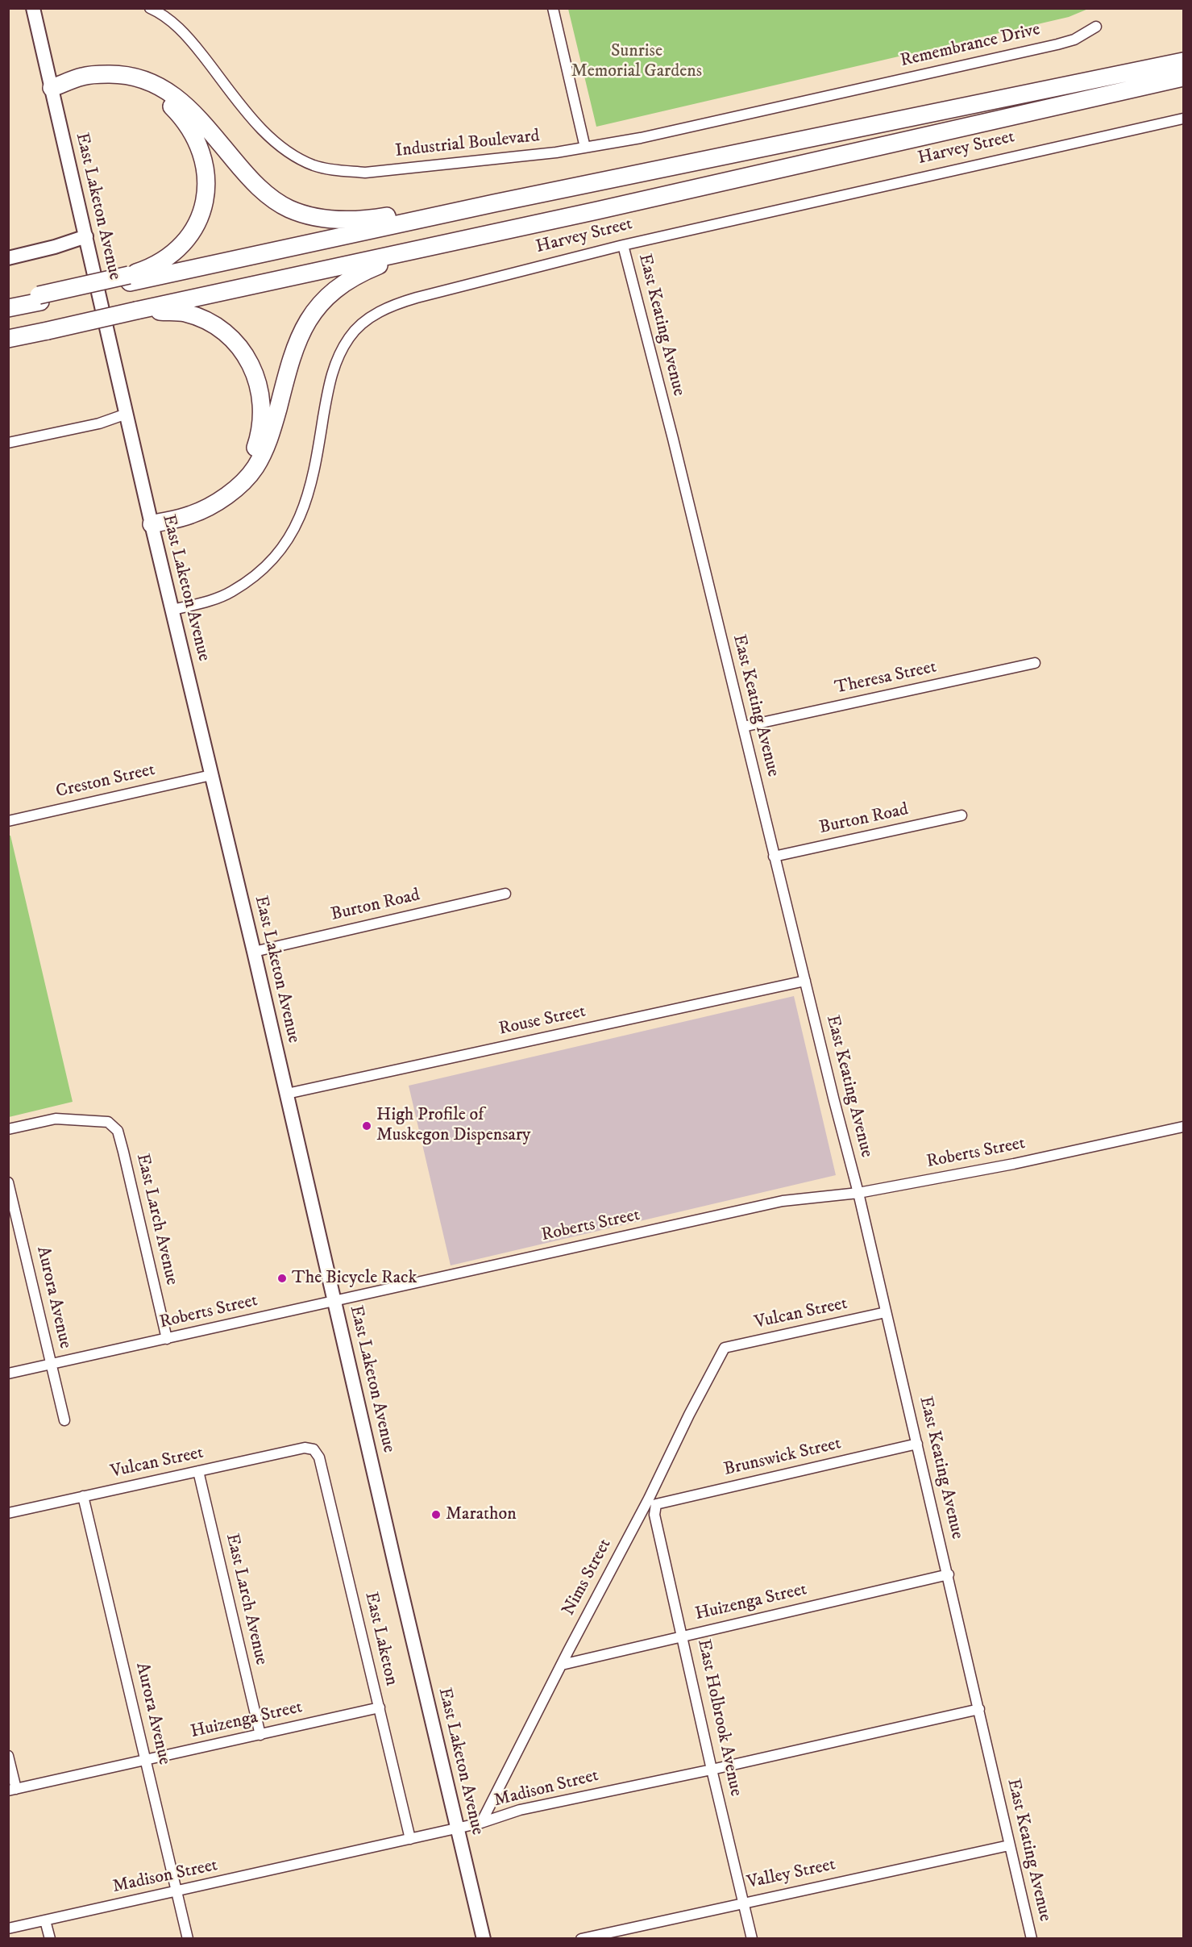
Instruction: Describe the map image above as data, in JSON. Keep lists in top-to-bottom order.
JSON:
{
  "streets": {
    "main road": ["East Laketon Avenue"],
    "street": [
      "Remembrance Drive",
      "Industrial Boulevard",
      "Harvey Street",
      "East Keating Avenue",
      "Theresa Street",
      "Creston Street",
      "Burton Road",
      "Rouse Street",
      "Roberts Street",
      "East Larch Avenue",
      "Aurora Avenue",
      "Vulcan Street",
      "Brunswick Street",
      "Nims Street",
      "Huizenga Street",
      "East Laketon",
      "East Holbrook Avenue",
      "Madison Street",
      "Valley Street"
    ]
  },
  "crossings": [
    ["Remembrance Drive", "Industrial Boulevard"],
    ["Harvey Street", "East Laketon Avenue"],
    ["Harvey Street", "East Keating Avenue"],
    ["East Laketon Avenue", "Creston Street"],
    ["East Laketon Avenue", "Burton Road"],
    ["East Laketon Avenue", "Rouse Street"],
    ["East Laketon Avenue", "Roberts Street"],
    ["East Laketon Avenue", "Madison Street"],
    ["East Keating Avenue", "Theresa Street"],
    ["East Keating Avenue", "Burton Road"],
    ["East Keating Avenue", "Rouse Street"],
    ["East Keating Avenue", "Roberts Street"],
    ["East Keating Avenue", "Vulcan Street"],
    ["East Keating Avenue", "Brunswick Street"],
    ["East Keating Avenue", "Huizenga Street"],
    ["East Keating Avenue", "Madison Street"],
    ["East Keating Avenue", "Valley Street"],
    ["Roberts Street", "East Larch Avenue"],
    ["Roberts Street", "Aurora Avenue"],
    ["East Larch Avenue", "Vulcan Street"],
    ["East Larch Avenue", "Huizenga Street"],
    ["Aurora Avenue", "Vulcan Street"],
    ["Aurora Avenue", "Huizenga Street"],
    ["Aurora Avenue", "Madison Street"],
    ["Vulcan Street", "Nims Street"],
    ["Vulcan Street", "East Laketon"],
    ["Brunswick Street", "East Holbrook Avenue"],
    ["Nims Street", "Huizenga Street"],
    ["Nims Street", "Madison Street"],
    ["Huizenga Street", "East Laketon"],
    ["Huizenga Street", "East Holbrook Avenue"],
    ["East Laketon", "Madison Street"],
    ["East Holbrook Avenue", "Madison Street"],
    ["East Holbrook Avenue", "Valley Street"]
  ],
  "parks": ["Sunrise Memorial Gardens"],
  "places": ["High Profile of Muskegon Dispensary", "The Bicycle Rack", "Marathon"]
}
